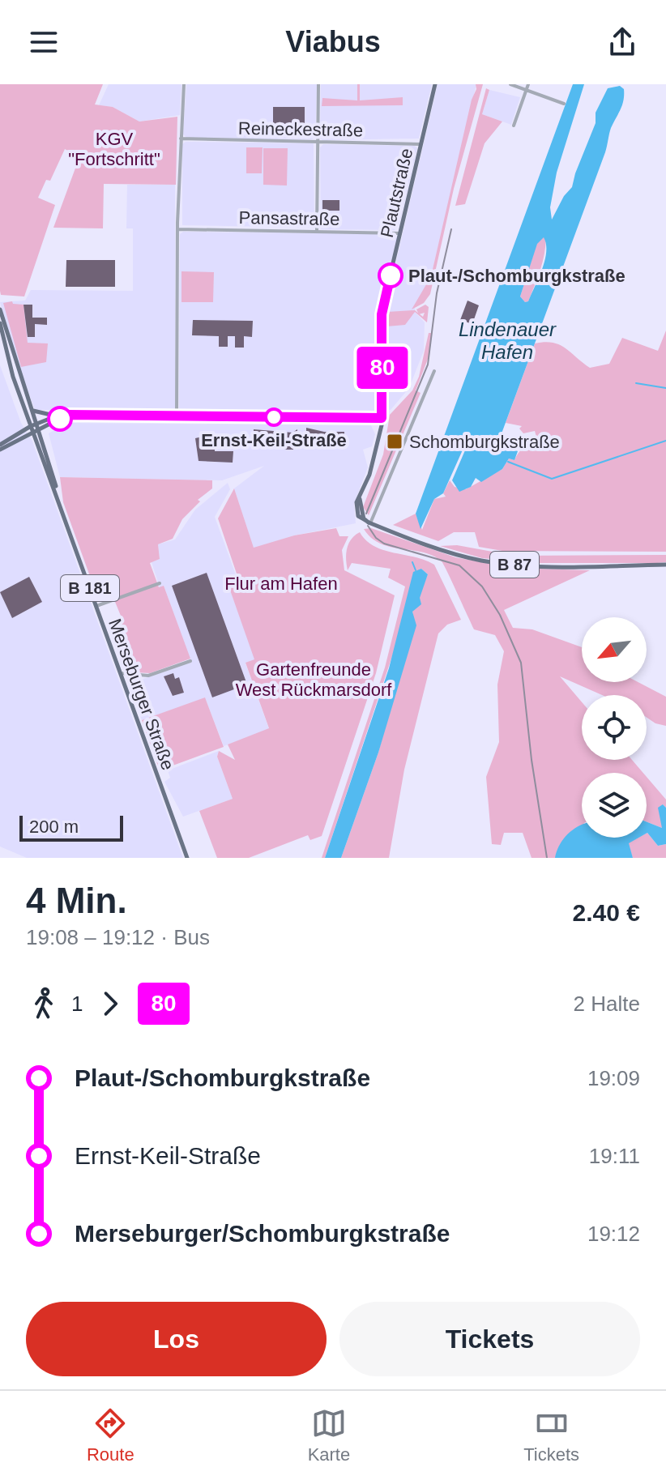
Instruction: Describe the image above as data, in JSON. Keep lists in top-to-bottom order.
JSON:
{
  "streets": {
    "main road": [
      "Plautstraße",
      "B 87",
      "B 181",
      "Merseburger Straße"
    ],
    "street": ["Reineckestraße", "Pansastraße"]
  },
  "crossings": [
    ["Reineckestraße", "Plautstraße"],
    ["Plautstraße", "Pansastraße"],
    ["Plautstraße", "B 87"]
  ],
  "water": ["Lindenauer Hafen"],
  "parks": ["KGV \"Fortschritt\"", "Flur am Hafen", "Gartenfreunde West Rückmarsdorf"],
  "places": {
    "other": ["Plaut-/Schomburgkstraße", "Ernst-Keil-Straße"],
    "transit": ["Schomburgkstraße"]
  },
  "lines": ["bus line 80"],
  "scale_bar": "200 m",
  "north": "bottom left",
  "page": {
    "header": "Viabus",
    "on_map": "80",
    "scale": "200 m",
    "heading": ["4 Min.", "19:08 – 19:12 · Bus", "2.40 €"],
    "legs": ["1", "80", "2 Halte"],
    "list": [
      {
        "name": "Plaut-/Schomburgkstraße",
        "value": "19:09"
      },
      {
        "name": "Ernst-Keil-Straße",
        "value": "19:11"
      },
      {
        "name": "Merseburger/Schomburgkstraße",
        "value": "19:12"
      }
    ],
    "buttons": ["Los", "Tickets"],
    "tabs": ["Route", "Karte", "Tickets"]
  }
}
